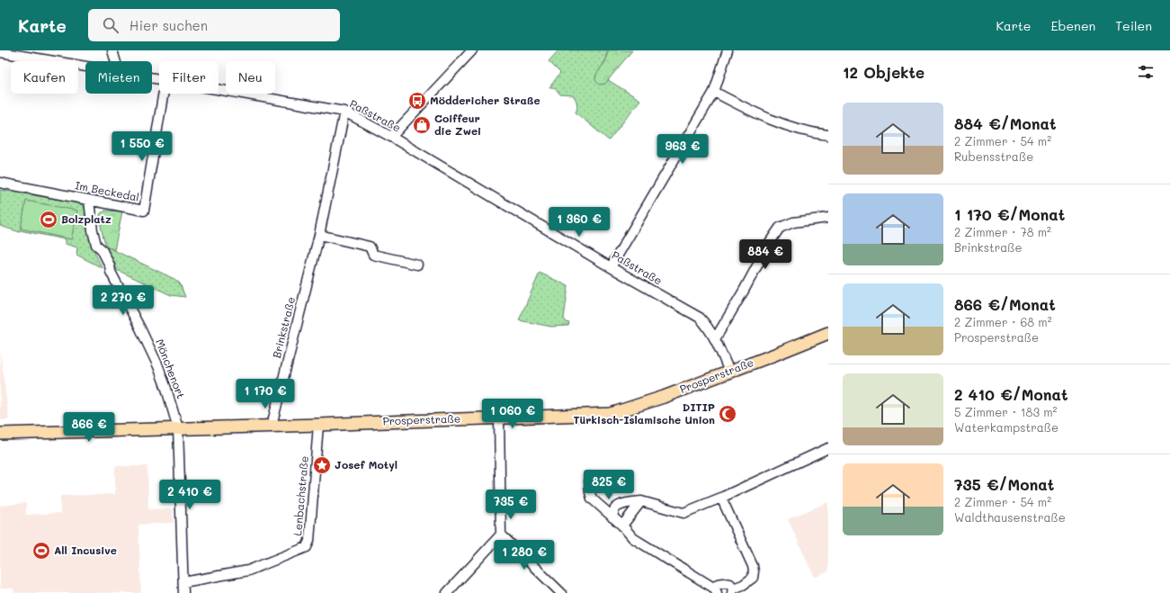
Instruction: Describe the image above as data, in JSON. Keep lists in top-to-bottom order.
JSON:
{
  "streets": {
    "main road": ["Prosperstraße"],
    "street": [
      "Paßstraße",
      "Im Beckedal",
      "Brinkstraße",
      "Mönchenort",
      "Lenbachstraße"
    ]
  },
  "crossings": [
    ["Paßstraße", "Brinkstraße"],
    ["Paßstraße", "Prosperstraße"],
    ["Im Beckedal", "Mönchenort"],
    ["Brinkstraße", "Prosperstraße"],
    ["Mönchenort", "Prosperstraße"],
    ["Mönchenort", "Lenbachstraße"],
    ["Prosperstraße", "Lenbachstraße"]
  ],
  "places": {
    "bus stop": ["Möddericher Straße"],
    "shop": ["Coiffeur die Zwei"],
    "sports": ["Bolzplatz", "All Incusive"],
    "mosque": ["DITIP Türkisch-Islamische Union"],
    "place": ["Josef Motyl"]
  },
  "page": {
    "header": "Karte",
    "search": "Hier suchen",
    "nav": ["Karte", "Ebenen", "Teilen"],
    "heading": "12 Objekte",
    "chip": [
      "Kaufen",
      "Mieten",
      "Filter",
      "Neu"
    ],
    "list": [
      {
        "name": "884 €/Monat",
        "note": "2 Zimmer · 54 m² · Rubensstraße"
      },
      {
        "name": "1 170 €/Monat",
        "note": "2 Zimmer · 78 m² · Brinkstraße"
      },
      {
        "name": "866 €/Monat",
        "note": "2 Zimmer · 68 m² · Prosperstraße"
      },
      {
        "name": "2 410 €/Monat",
        "note": "5 Zimmer · 183 m² · Waterkampstraße"
      },
      {
        "name": "735 €/Monat",
        "note": "2 Zimmer · 54 m² · Waldthausenstraße"
      }
    ],
    "price": [
      "1 550 €",
      "963 €",
      "1 360 €",
      "884 €",
      "2 270 €",
      "1 170 €",
      "1 060 €",
      "866 €",
      "825 €",
      "2 410 €",
      "735 €",
      "1 280 €"
    ]
  }
}
